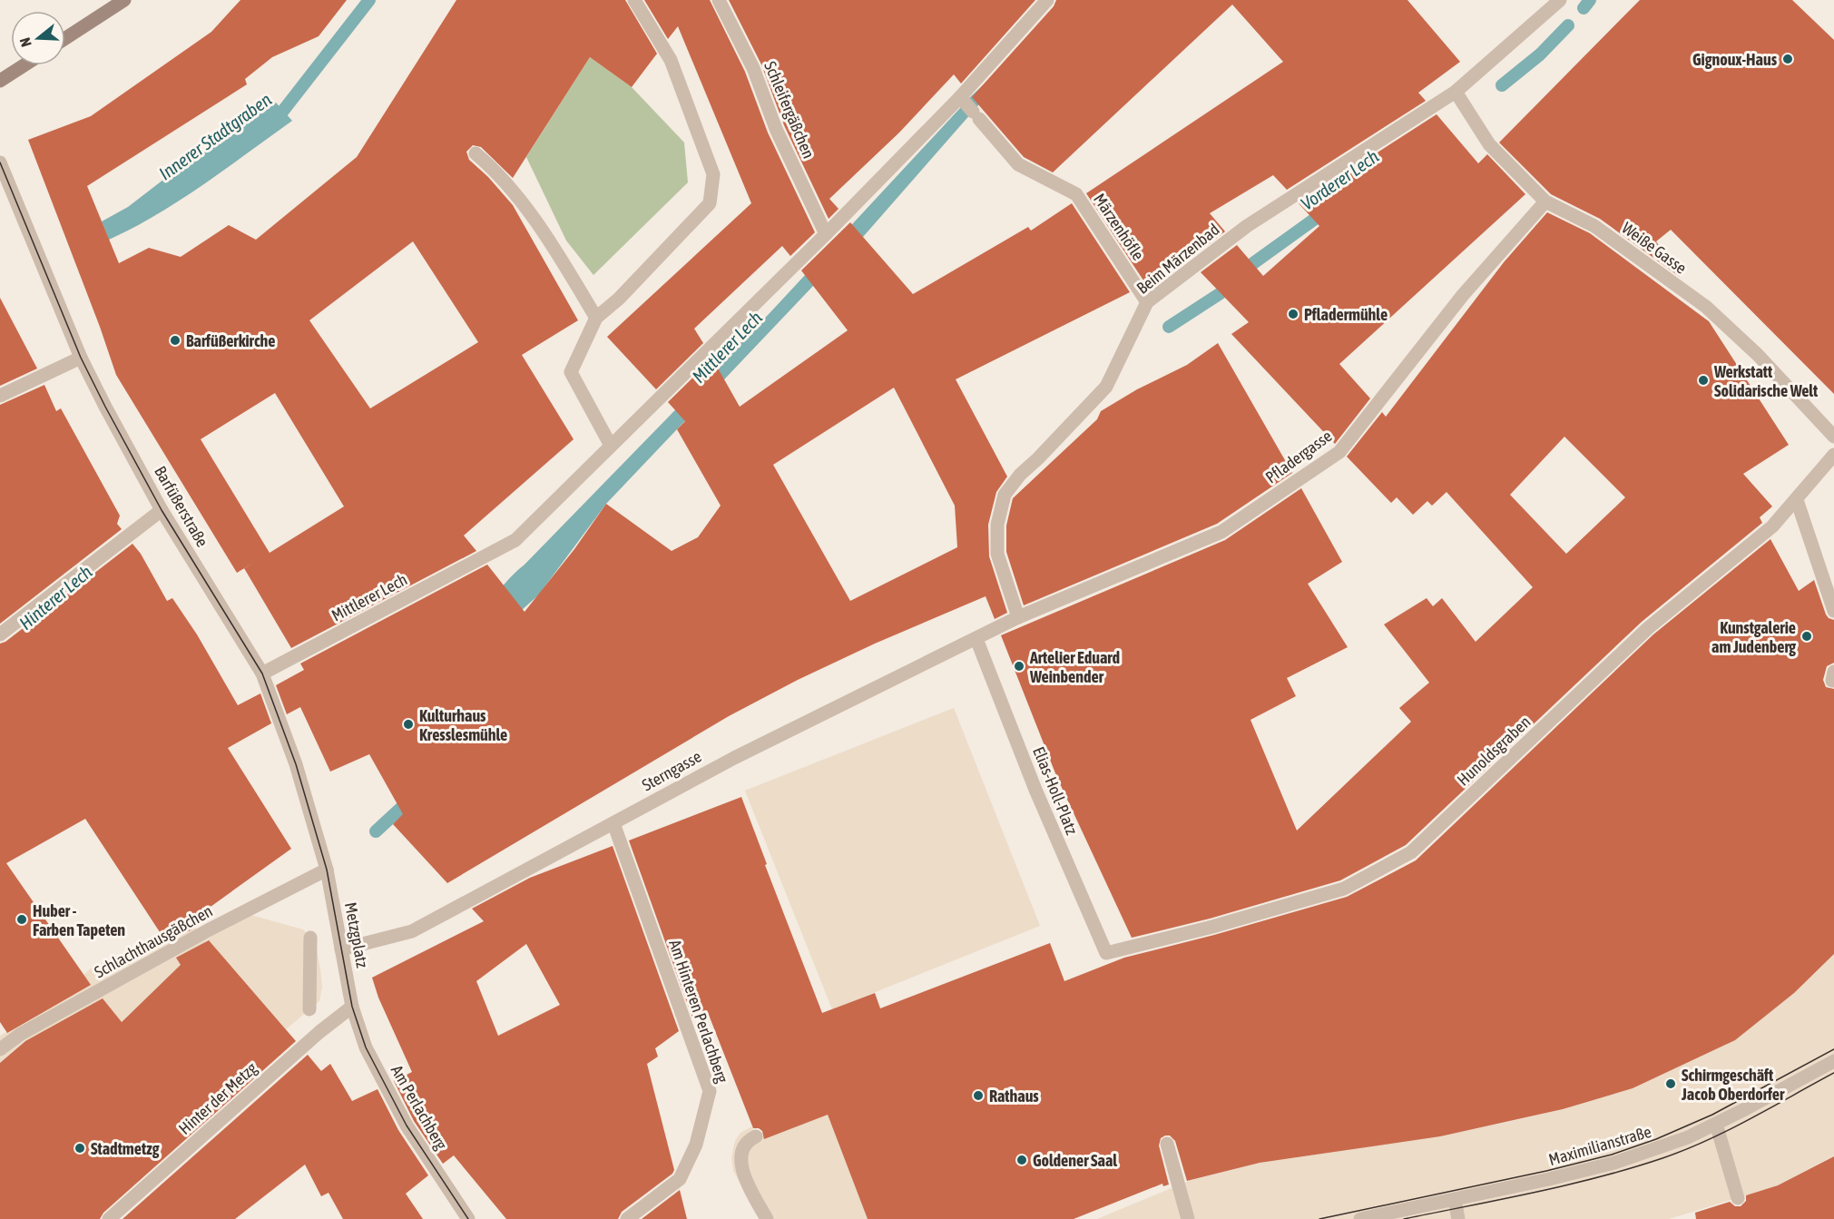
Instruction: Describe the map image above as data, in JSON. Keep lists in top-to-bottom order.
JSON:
{
  "streets": {
    "street": [
      "Schleifergäßchen",
      "Märzenhöfle",
      "Weiße Gasse",
      "Beim Märzenbad",
      "Pfladergasse",
      "Barfüßerstraße",
      "Mittlerer Lech",
      "Hunoldsgraben",
      "Sterngasse",
      "Elias-Holl-Platz",
      "Metzgplatz",
      "Schlachthausgäßchen",
      "Am Hinteren Perlachberg",
      "Hinter der Metzg",
      "Am Perlachberg",
      "Maximilianstraße"
    ]
  },
  "crossings": [
    ["Schleifergäßchen", "Mittlerer Lech"],
    ["Märzenhöfle", "Beim Märzenbad"],
    ["Märzenhöfle", "Mittlerer Lech"],
    ["Weiße Gasse", "Beim Märzenbad"],
    ["Weiße Gasse", "Pfladergasse"],
    ["Beim Märzenbad", "Pfladergasse"],
    ["Beim Märzenbad", "Sterngasse"],
    ["Pfladergasse", "Sterngasse"],
    ["Barfüßerstraße", "Mittlerer Lech"],
    ["Barfüßerstraße", "Metzgplatz"],
    ["Barfüßerstraße", "Schlachthausgäßchen"],
    ["Hunoldsgraben", "Elias-Holl-Platz"],
    ["Sterngasse", "Elias-Holl-Platz"],
    ["Sterngasse", "Metzgplatz"],
    ["Sterngasse", "Am Hinteren Perlachberg"],
    ["Metzgplatz", "Schlachthausgäßchen"],
    ["Metzgplatz", "Hinter der Metzg"],
    ["Metzgplatz", "Am Perlachberg"],
    ["Hinter der Metzg", "Am Perlachberg"]
  ],
  "water": [
    "Innerer Stadtgraben",
    "Vorderer Lech",
    "Mittlerer Lech",
    "Hinterer Lech"
  ],
  "places": [
    "Gignoux-Haus",
    "Pfladermühle",
    "Barfüßerkirche",
    "Werkstatt Solidarische Welt",
    "Kunstgalerie am Judenberg",
    "Artelier Eduard Weinbender",
    "Kulturhaus Kresslesmühle",
    "Huber - Farben Tapeten",
    "Schirmgeschäft Jacob Oberdorfer",
    "Rathaus",
    "Stadtmetzg",
    "Goldener Saal"
  ],
  "north": "left"
}
